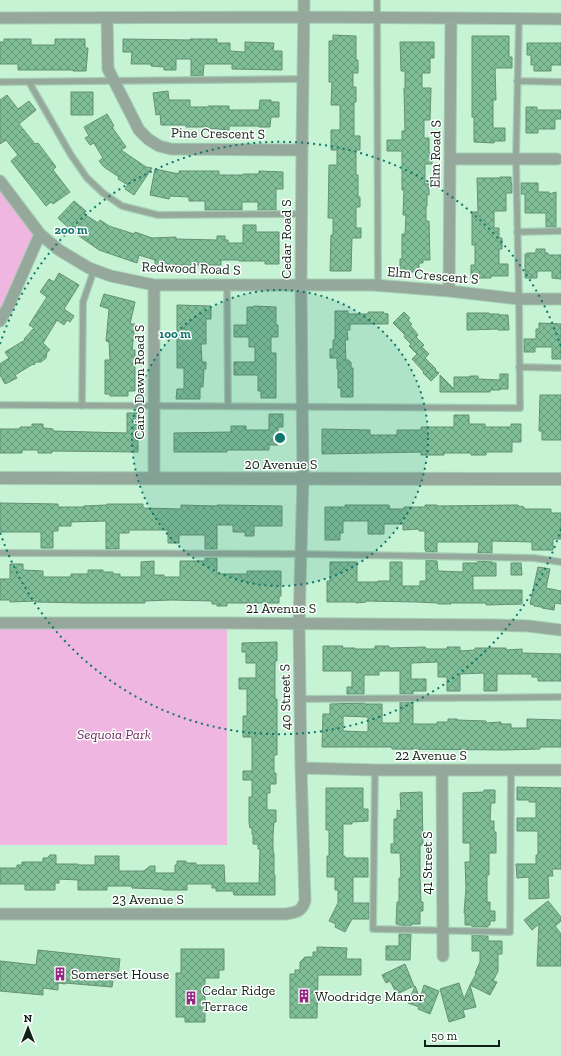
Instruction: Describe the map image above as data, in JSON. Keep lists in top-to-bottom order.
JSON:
{
  "streets": {
    "street": [
      "Pine Crescent S",
      "Elm Road S",
      "Cedar Road S",
      "Redwood Road S",
      "Elm Crescent S",
      "Cairo Dawn Road S",
      "20 Avenue S",
      "21 Avenue S",
      "40 Street S",
      "22 Avenue S",
      "41 Street S",
      "23 Avenue S"
    ]
  },
  "crossings": [
    ["Pine Crescent S", "Cedar Road S"],
    ["Elm Road S", "Elm Crescent S"],
    ["Cedar Road S", "Redwood Road S"],
    ["Cedar Road S", "Elm Crescent S"],
    ["Cedar Road S", "20 Avenue S"],
    ["Cedar Road S", "40 Street S"],
    ["Redwood Road S", "Elm Crescent S"],
    ["Redwood Road S", "Cairo Dawn Road S"],
    ["Cairo Dawn Road S", "20 Avenue S"],
    ["20 Avenue S", "40 Street S"],
    ["21 Avenue S", "40 Street S"],
    ["40 Street S", "22 Avenue S"],
    ["40 Street S", "23 Avenue S"],
    ["22 Avenue S", "41 Street S"]
  ],
  "parks": ["Sequoia Park"],
  "places": {
    "building": ["Somerset House", "Woodridge Manor", "Cedar Ridge Terrace"]
  },
  "scale_bar": "50 m",
  "north": "top",
  "rings": ["200 m", "100 m"]
}
